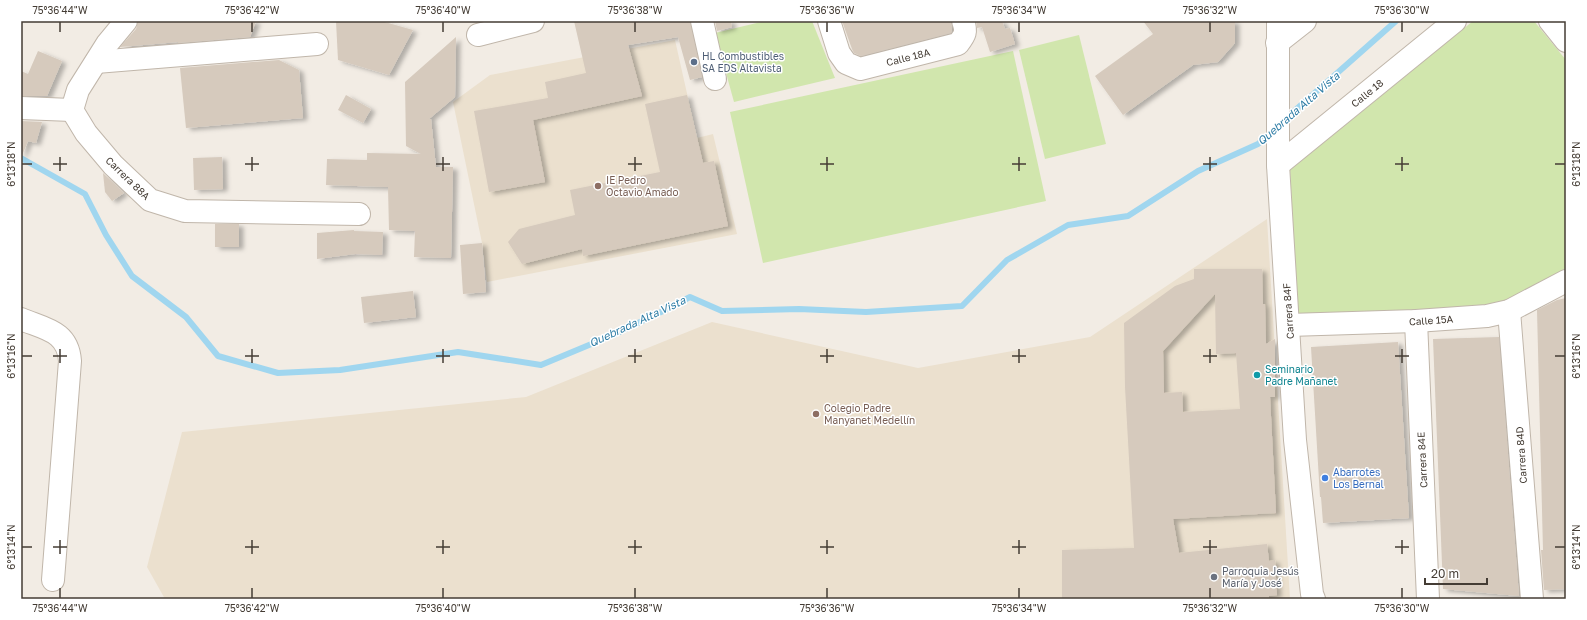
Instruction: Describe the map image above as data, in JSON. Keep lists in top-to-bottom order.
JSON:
{
  "streets": {
    "street": [
      "Calle 18A",
      "Calle 18",
      "Carrera 88A",
      "Carrera 84F",
      "Calle 15A",
      "Carrera 84D",
      "Carrera 84E"
    ]
  },
  "crossings": [
    ["Calle 18", "Carrera 84F"],
    ["Carrera 84F", "Calle 15A"],
    ["Calle 15A", "Carrera 84D"],
    ["Calle 15A", "Carrera 84E"]
  ],
  "water": ["Quebrada Alta Vista"],
  "places": [
    "HL Combustibles SA EDS Altavista",
    "IE Pedro Octavio Amado",
    "Seminario Padre Mañanet",
    "Colegio Padre Manyanet Medellín",
    "Abarrotes Los Bernal",
    "Parroquia Jesús María y José"
  ],
  "scale_bar": "20 m",
  "coordinates": [
    "75°36'44\"W",
    "75°36'42\"W",
    "75°36'40\"W",
    "75°36'38\"W",
    "75°36'36\"W",
    "75°36'34\"W",
    "75°36'32\"W",
    "75°36'30\"W",
    "6°13'18\"N",
    "6°13'16\"N",
    "6°13'14\"N"
  ]
}
